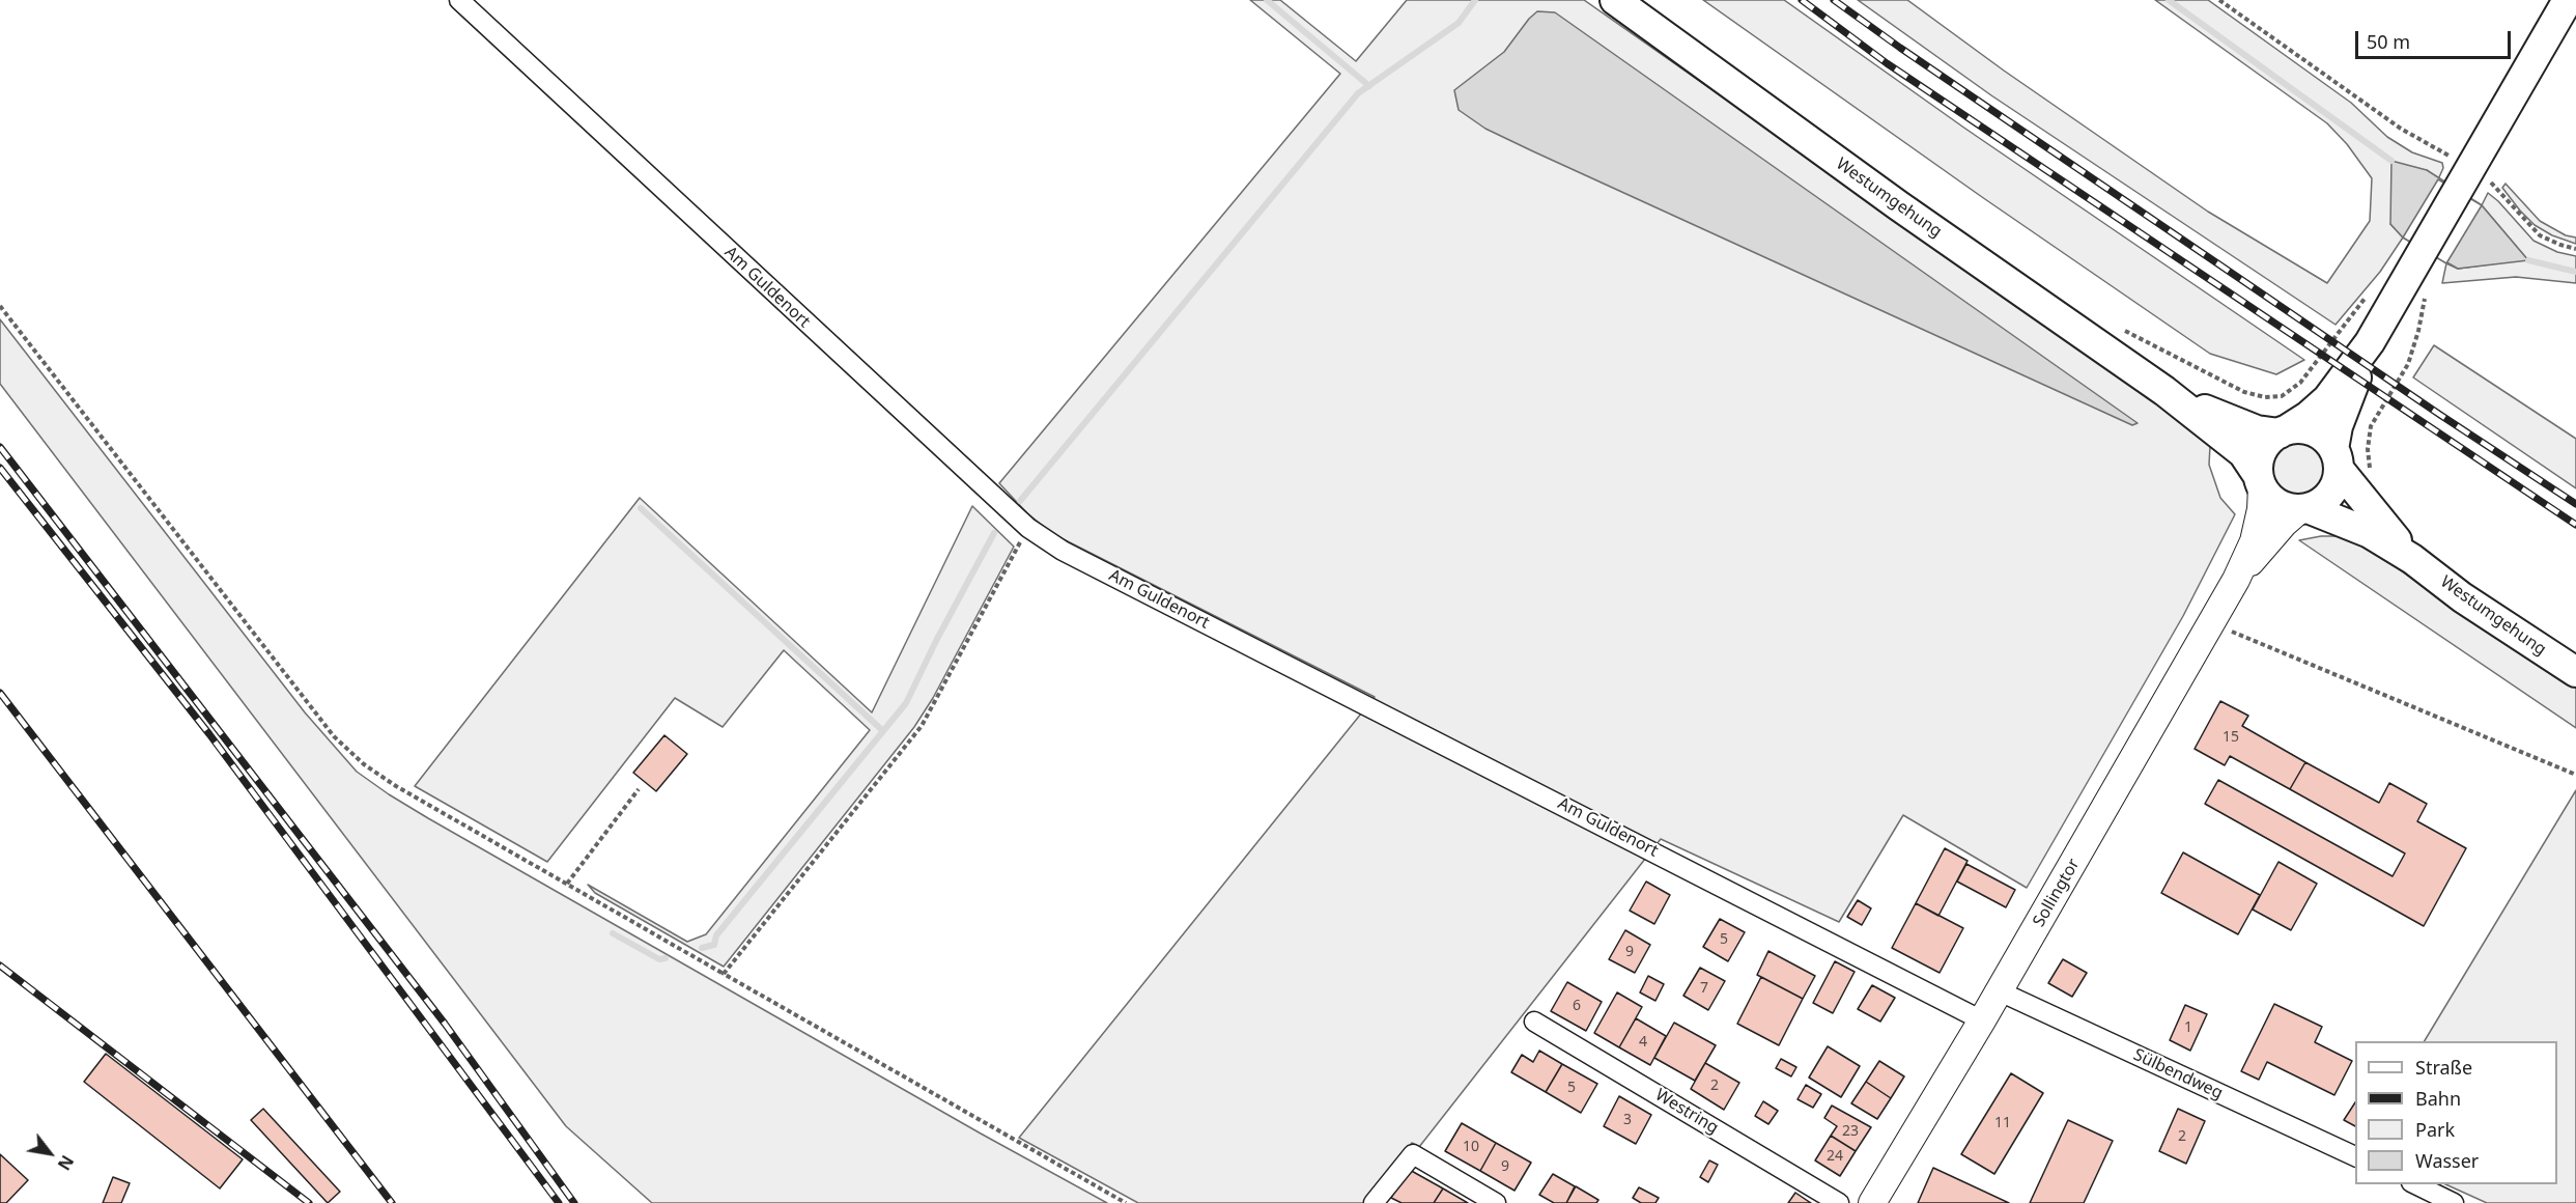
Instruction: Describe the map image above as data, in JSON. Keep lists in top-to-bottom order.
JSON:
{
  "streets": {
    "main road": ["Westumgehung", "Sollingtor"],
    "street": ["Am Guldenort", "Sülbendweg", "Westring"]
  },
  "crossings": [
    ["Westumgehung", "Sollingtor"],
    ["Am Guldenort", "Sollingtor"],
    ["Sollingtor", "Sülbendweg"]
  ],
  "house_numbers": [
    "15",
    "5",
    "9",
    "7",
    "6",
    "1",
    "4",
    "2",
    "5",
    "3",
    "11",
    "23",
    "2",
    "10",
    "24",
    "9"
  ],
  "legend": [
    "Straße",
    "Bahn",
    "Park",
    "Wasser"
  ],
  "scale_bar": "50 m",
  "north": "bottom right"
}
